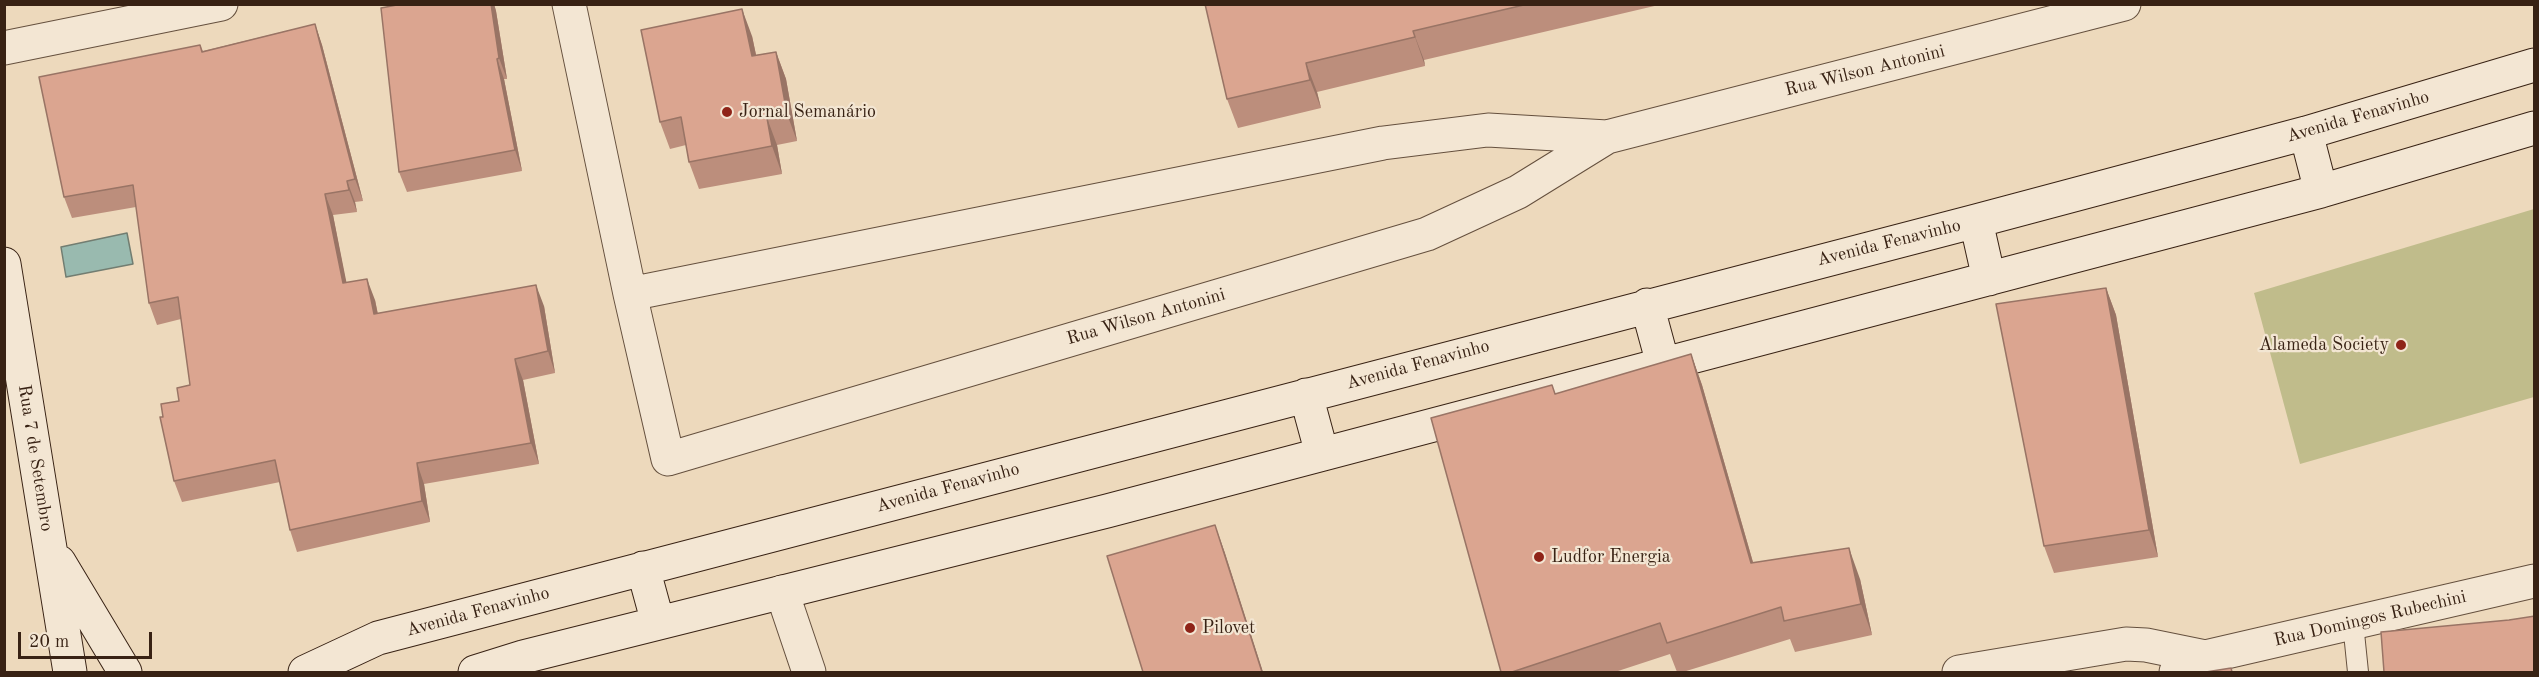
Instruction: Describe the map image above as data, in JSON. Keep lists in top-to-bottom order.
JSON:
{
  "streets": {
    "street": [
      "Rua Wilson Antonini",
      "Avenida Fenavinho",
      "Rua 7 de Setembro",
      "Rua Domingos Rubechini"
    ]
  },
  "places": [
    "Jornal Semanário",
    "Alameda Society",
    "Ludfor Energia",
    "Pilovet"
  ],
  "scale_bar": "20 m"
}
